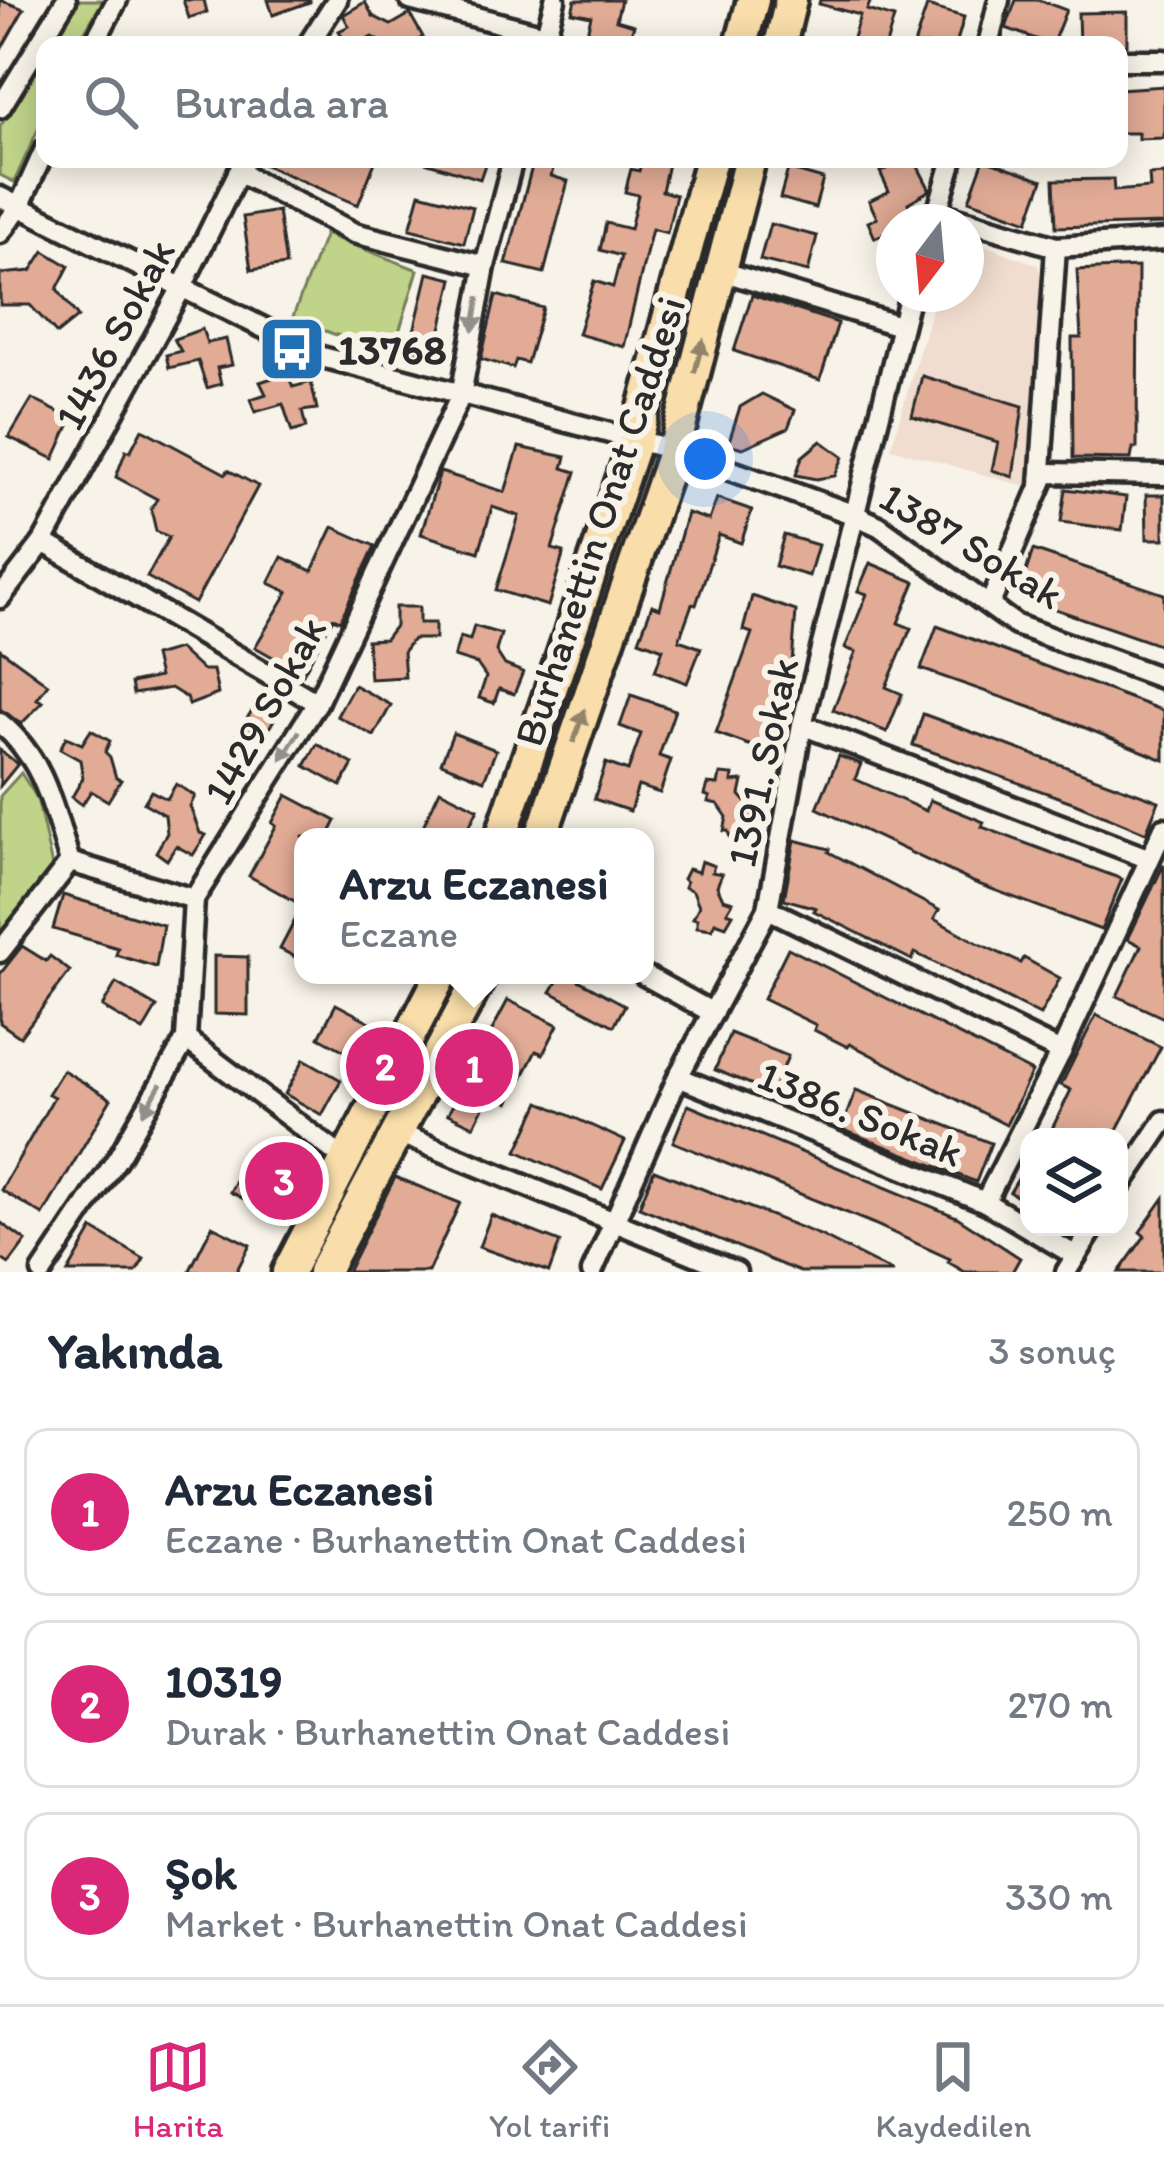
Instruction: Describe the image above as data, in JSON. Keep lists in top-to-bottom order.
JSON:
{
  "streets": {
    "main road": ["Burhanettin Onat Caddesi"],
    "street": [
      "1436 Sokak",
      "1387 Sokak",
      "1429 Sokak",
      "1391. Sokak",
      "1386. Sokak"
    ]
  },
  "crossings": [
    ["1436 Sokak", "1387 Sokak"],
    ["Burhanettin Onat Caddesi", "1387 Sokak"],
    ["1387 Sokak", "1429 Sokak"],
    ["1387 Sokak", "1391. Sokak"],
    ["1391. Sokak", "1386. Sokak"]
  ],
  "one_way": ["1429 Sokak"],
  "places": {
    "bus stop": ["13768"]
  },
  "north": "bottom",
  "page": {
    "search": "Burada ara",
    "popup": ["Arzu Eczanesi", "Eczane"],
    "pins": ["2", "1", "3"],
    "heading": ["Yakında", "3 sonuç"],
    "list": [
      {
        "mark": "1",
        "name": "Arzu Eczanesi",
        "note": "Eczane · Burhanettin Onat Caddesi",
        "value": "250 m"
      },
      {
        "mark": "2",
        "name": "10319",
        "note": "Durak · Burhanettin Onat Caddesi",
        "value": "270 m"
      },
      {
        "mark": "3",
        "name": "Şok",
        "note": "Market · Burhanettin Onat Caddesi",
        "value": "330 m"
      }
    ],
    "nav": ["Harita", "Yol tarifi", "Kaydedilen"]
  }
}
